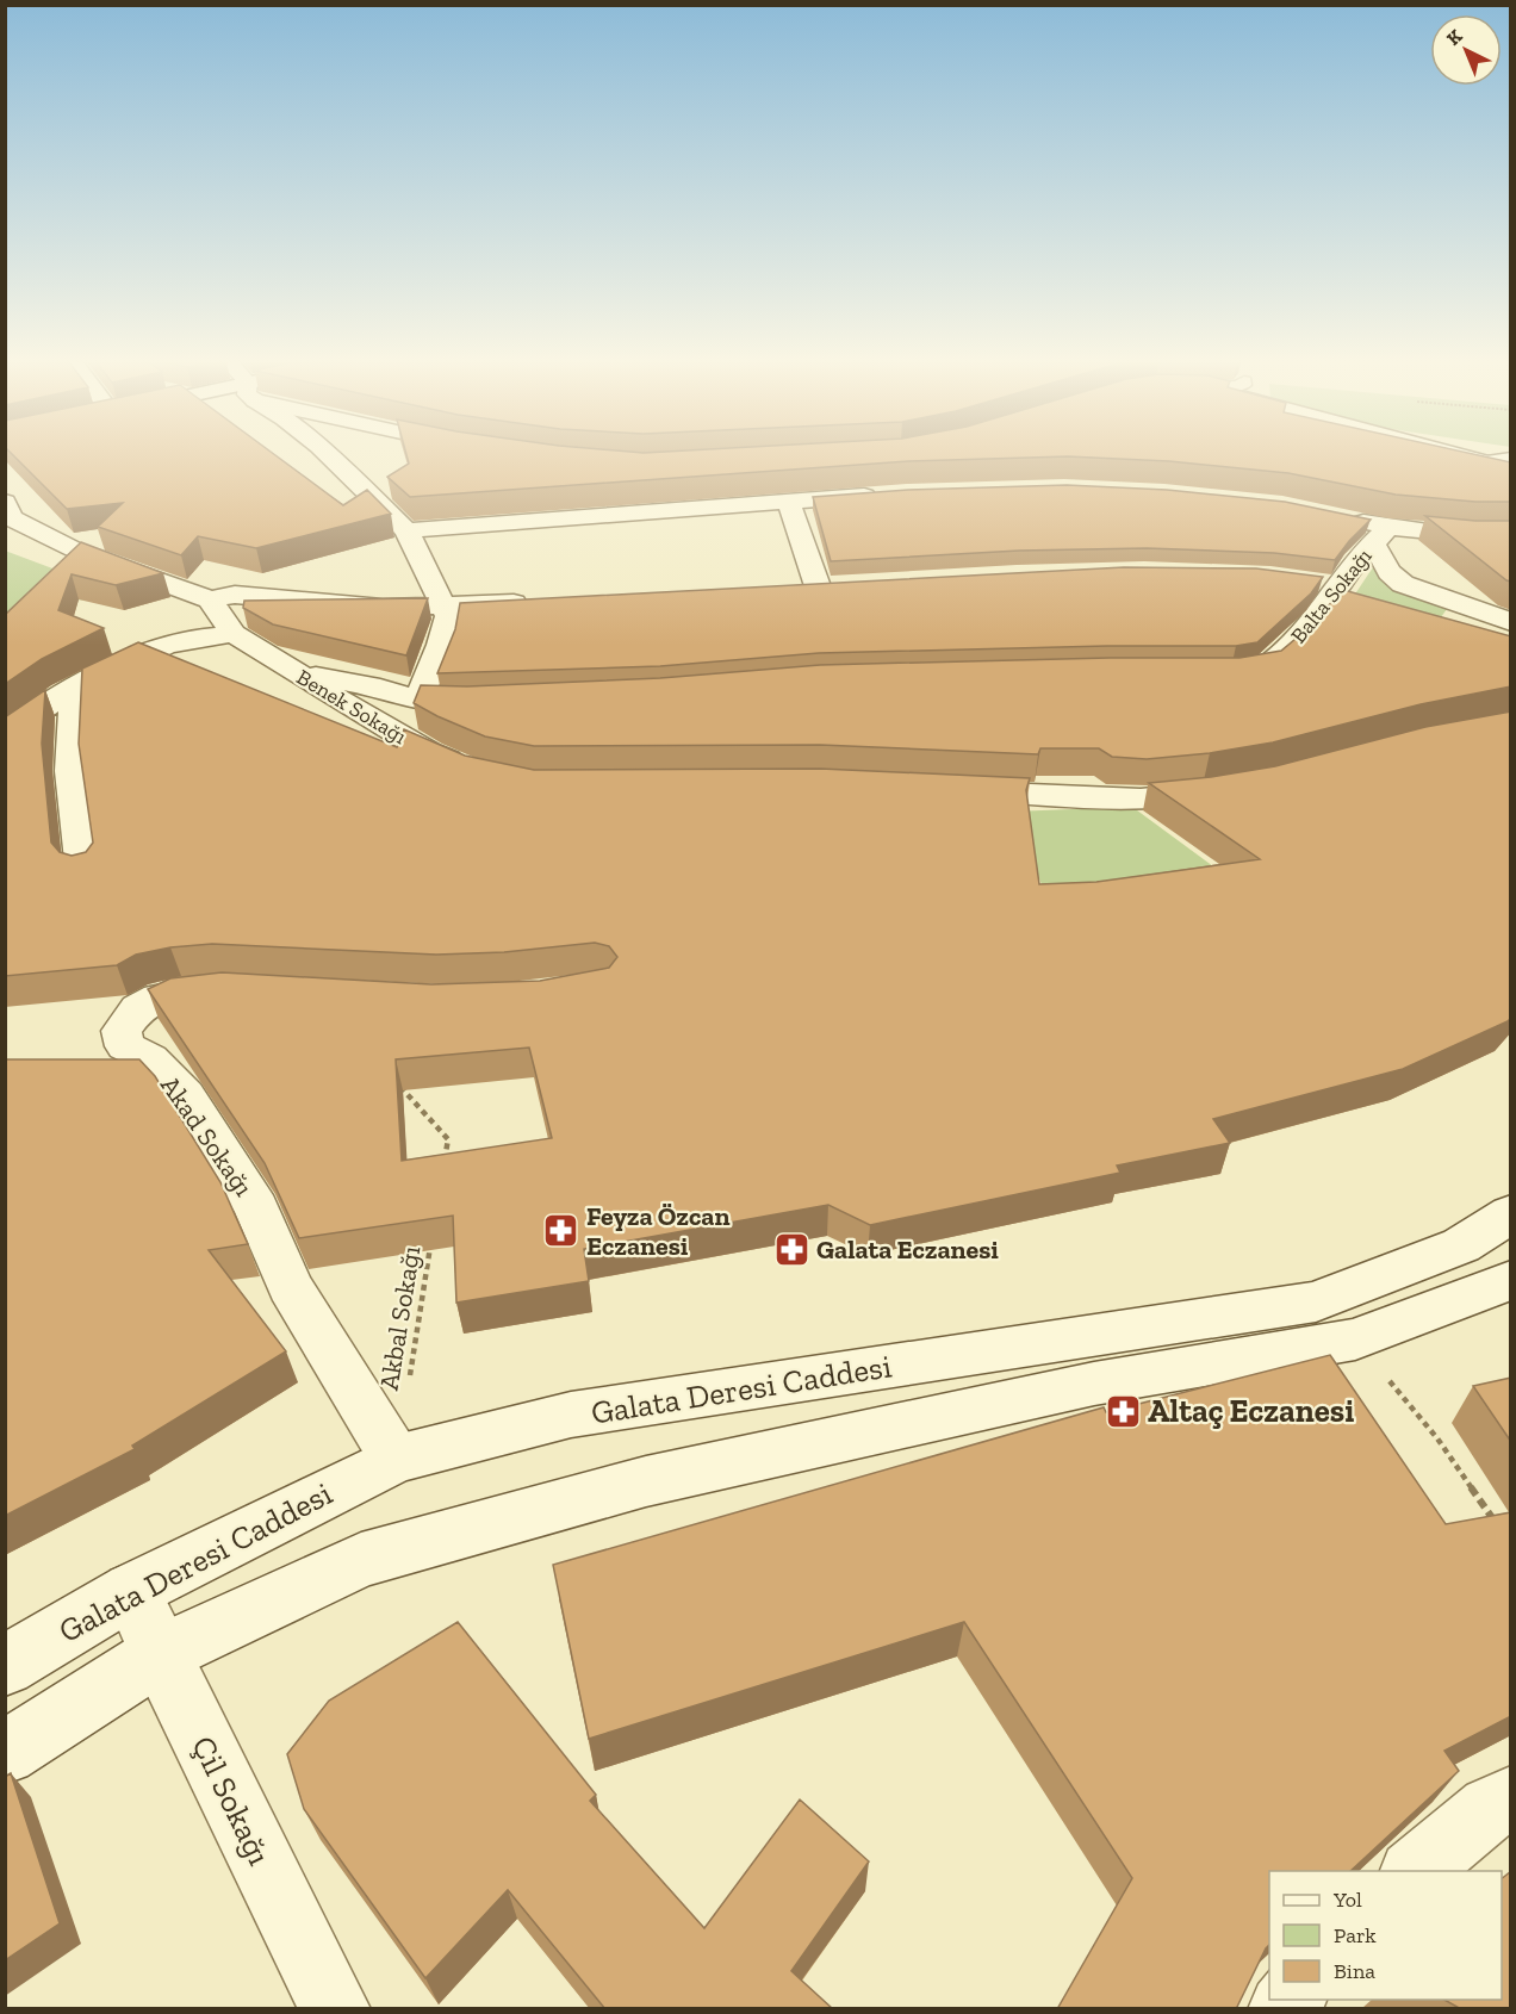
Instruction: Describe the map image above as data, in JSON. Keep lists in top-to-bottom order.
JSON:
{
  "streets": {
    "street": [
      "Balta Sokağı",
      "Benek Sokağı",
      "Akad Sokağı",
      "Galata Deresi Caddesi",
      "Çil Sokağı"
    ],
    "path": ["Akbal Sokağı"]
  },
  "crossings": [
    ["Akad Sokağı", "Akbal Sokağı"],
    ["Akad Sokağı", "Galata Deresi Caddesi"],
    ["Akbal Sokağı", "Galata Deresi Caddesi"],
    ["Galata Deresi Caddesi", "Çil Sokağı"]
  ],
  "places": {
    "pharmacy": ["Feyza Özcan Eczanesi", "Galata Eczanesi", "Altaç Eczanesi"]
  },
  "legend": ["Yol", "Park", "Bina"],
  "north": "top left"
}
